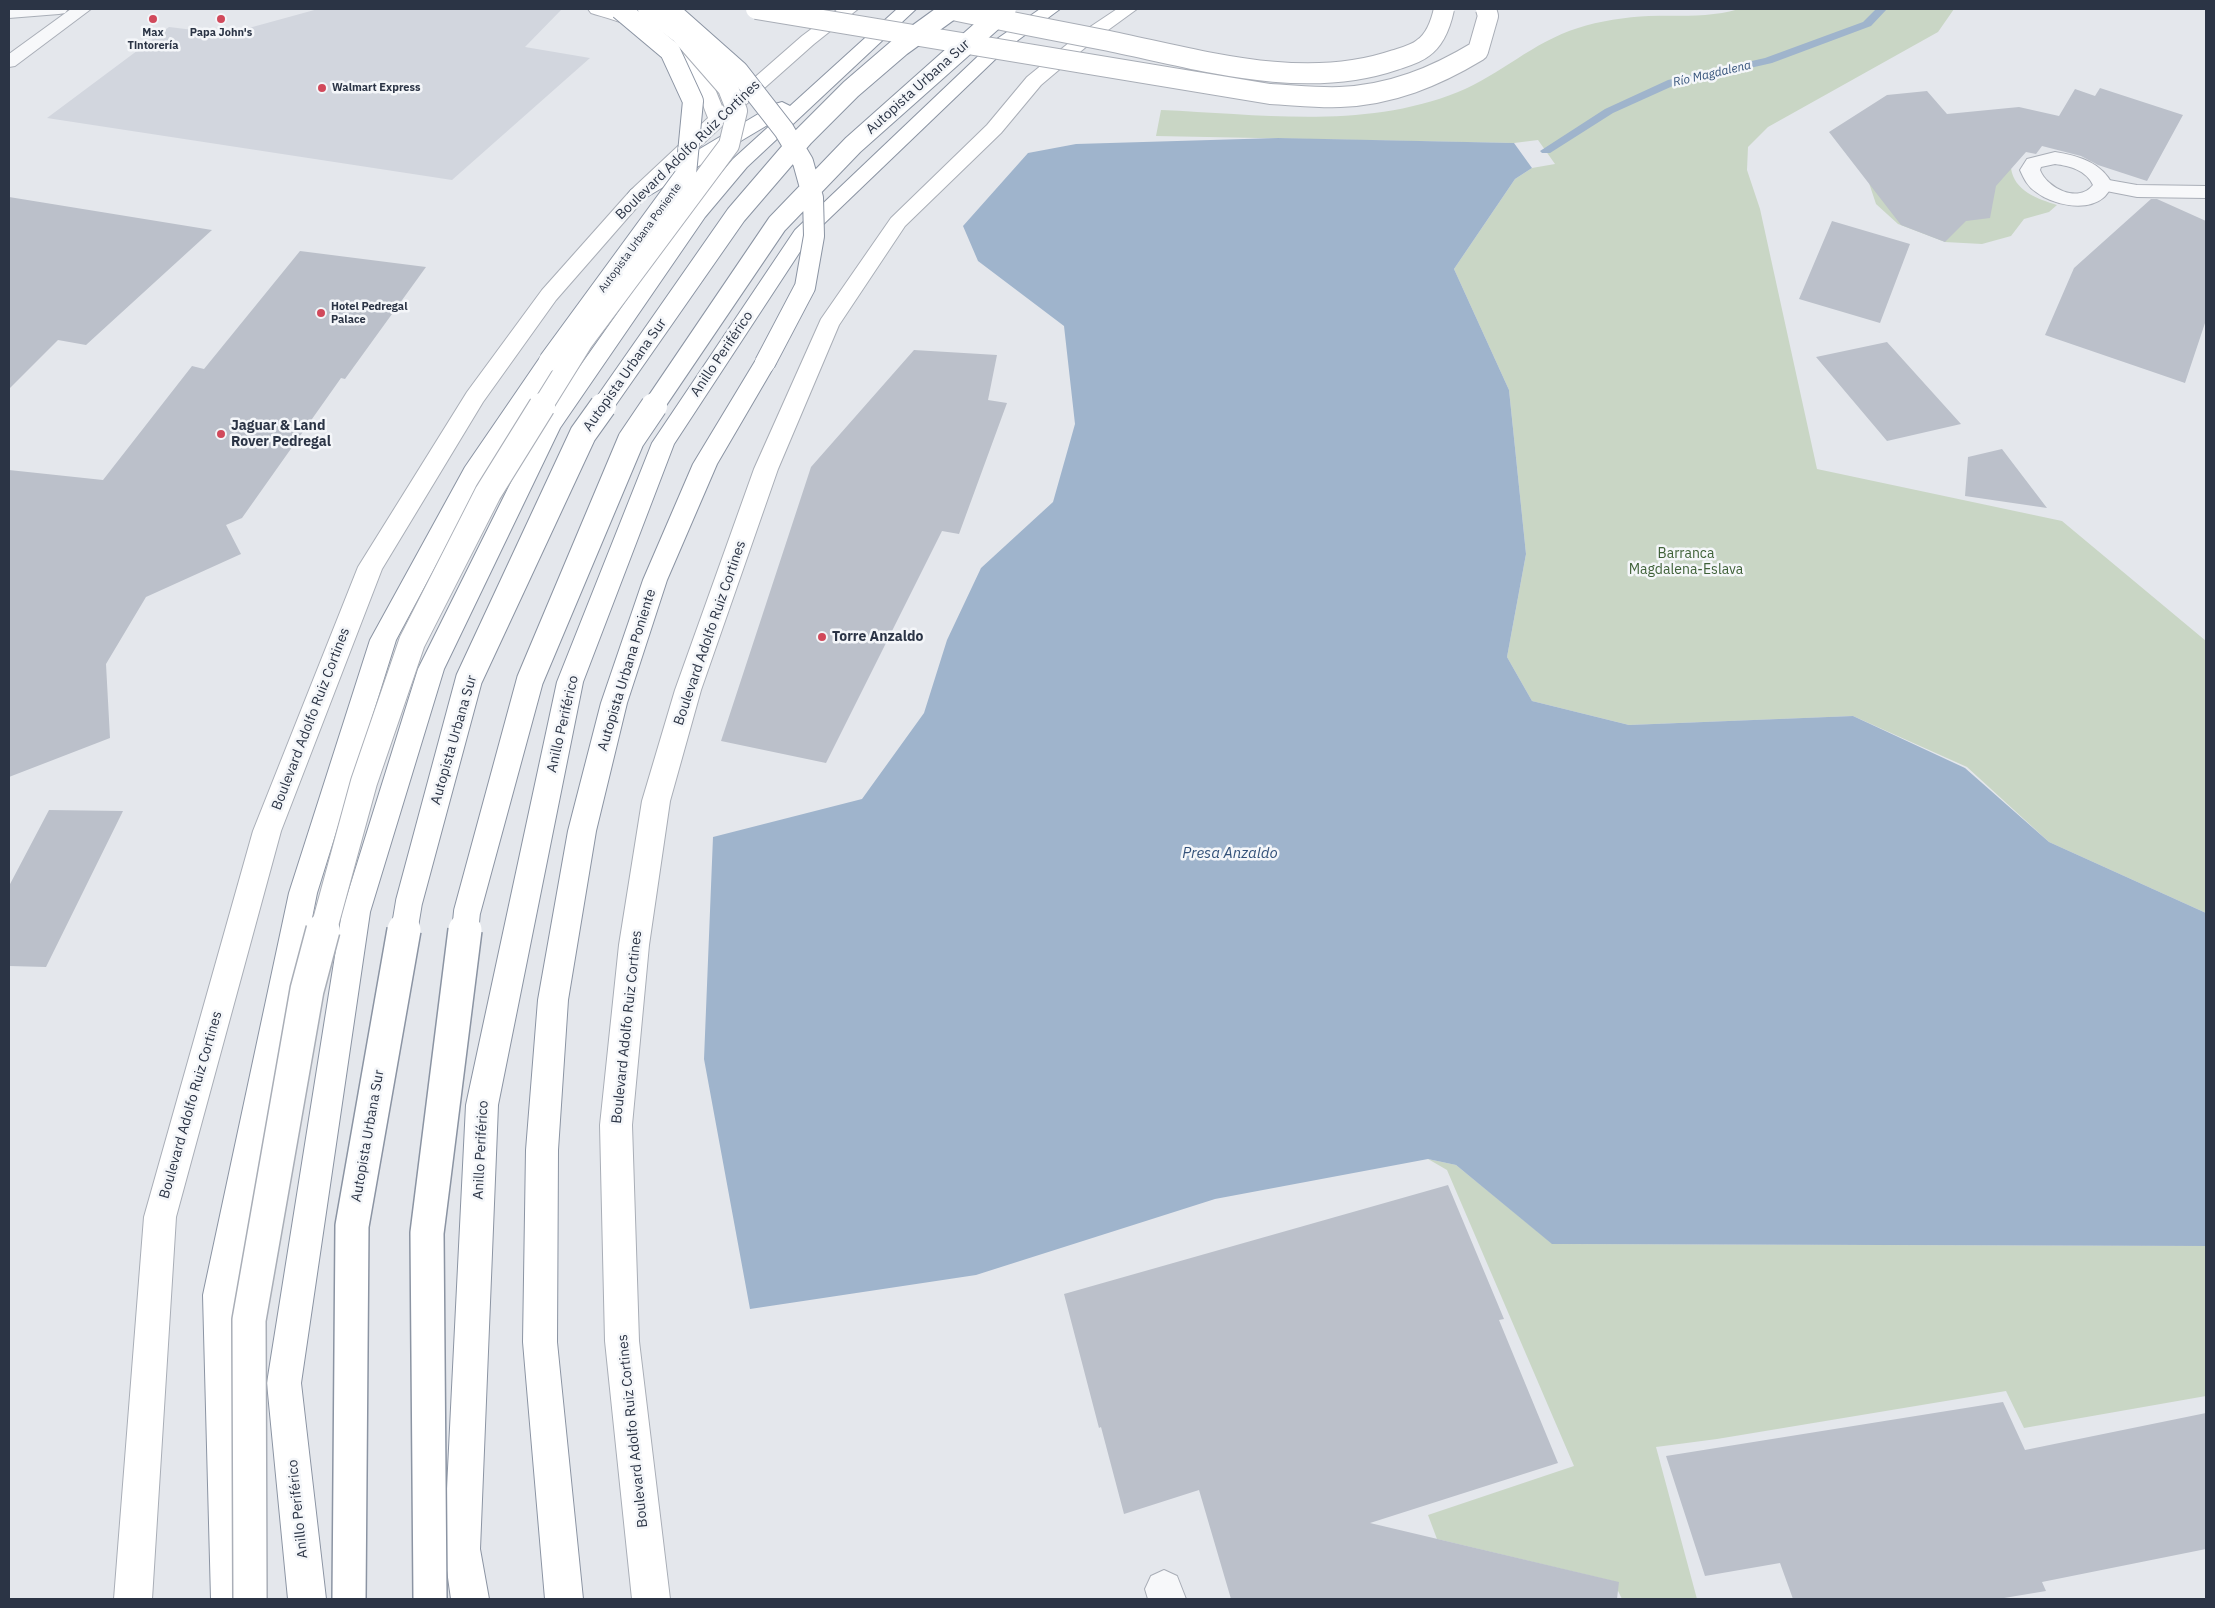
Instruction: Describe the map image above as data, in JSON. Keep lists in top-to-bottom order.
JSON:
{
  "streets": {
    "main road": [
      "Autopista Urbana Sur",
      "Boulevard Adolfo Ruiz Cortines",
      "Autopista Urbana Poniente",
      "Anillo Periférico"
    ]
  },
  "water": ["Río Magdalena", "Presa Anzaldo"],
  "parks": ["Barranca Magdalena-Eslava"],
  "places": [
    "Max Tintorería",
    "Papa John's",
    "Walmart Express",
    "Hotel Pedregal Palace",
    "Jaguar & Land Rover Pedregal",
    "Torre Anzaldo"
  ]
}
